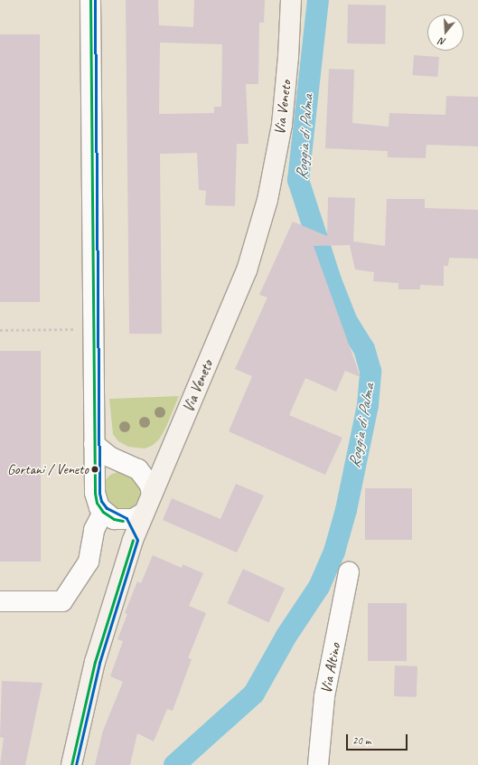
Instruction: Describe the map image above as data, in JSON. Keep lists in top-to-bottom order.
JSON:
{
  "streets": {
    "street": ["Via Veneto", "Via Altino"]
  },
  "water": ["Roggia di Palma"],
  "places": ["Gortani / Veneto"],
  "scale_bar": "20 m",
  "north": "bottom"
}
